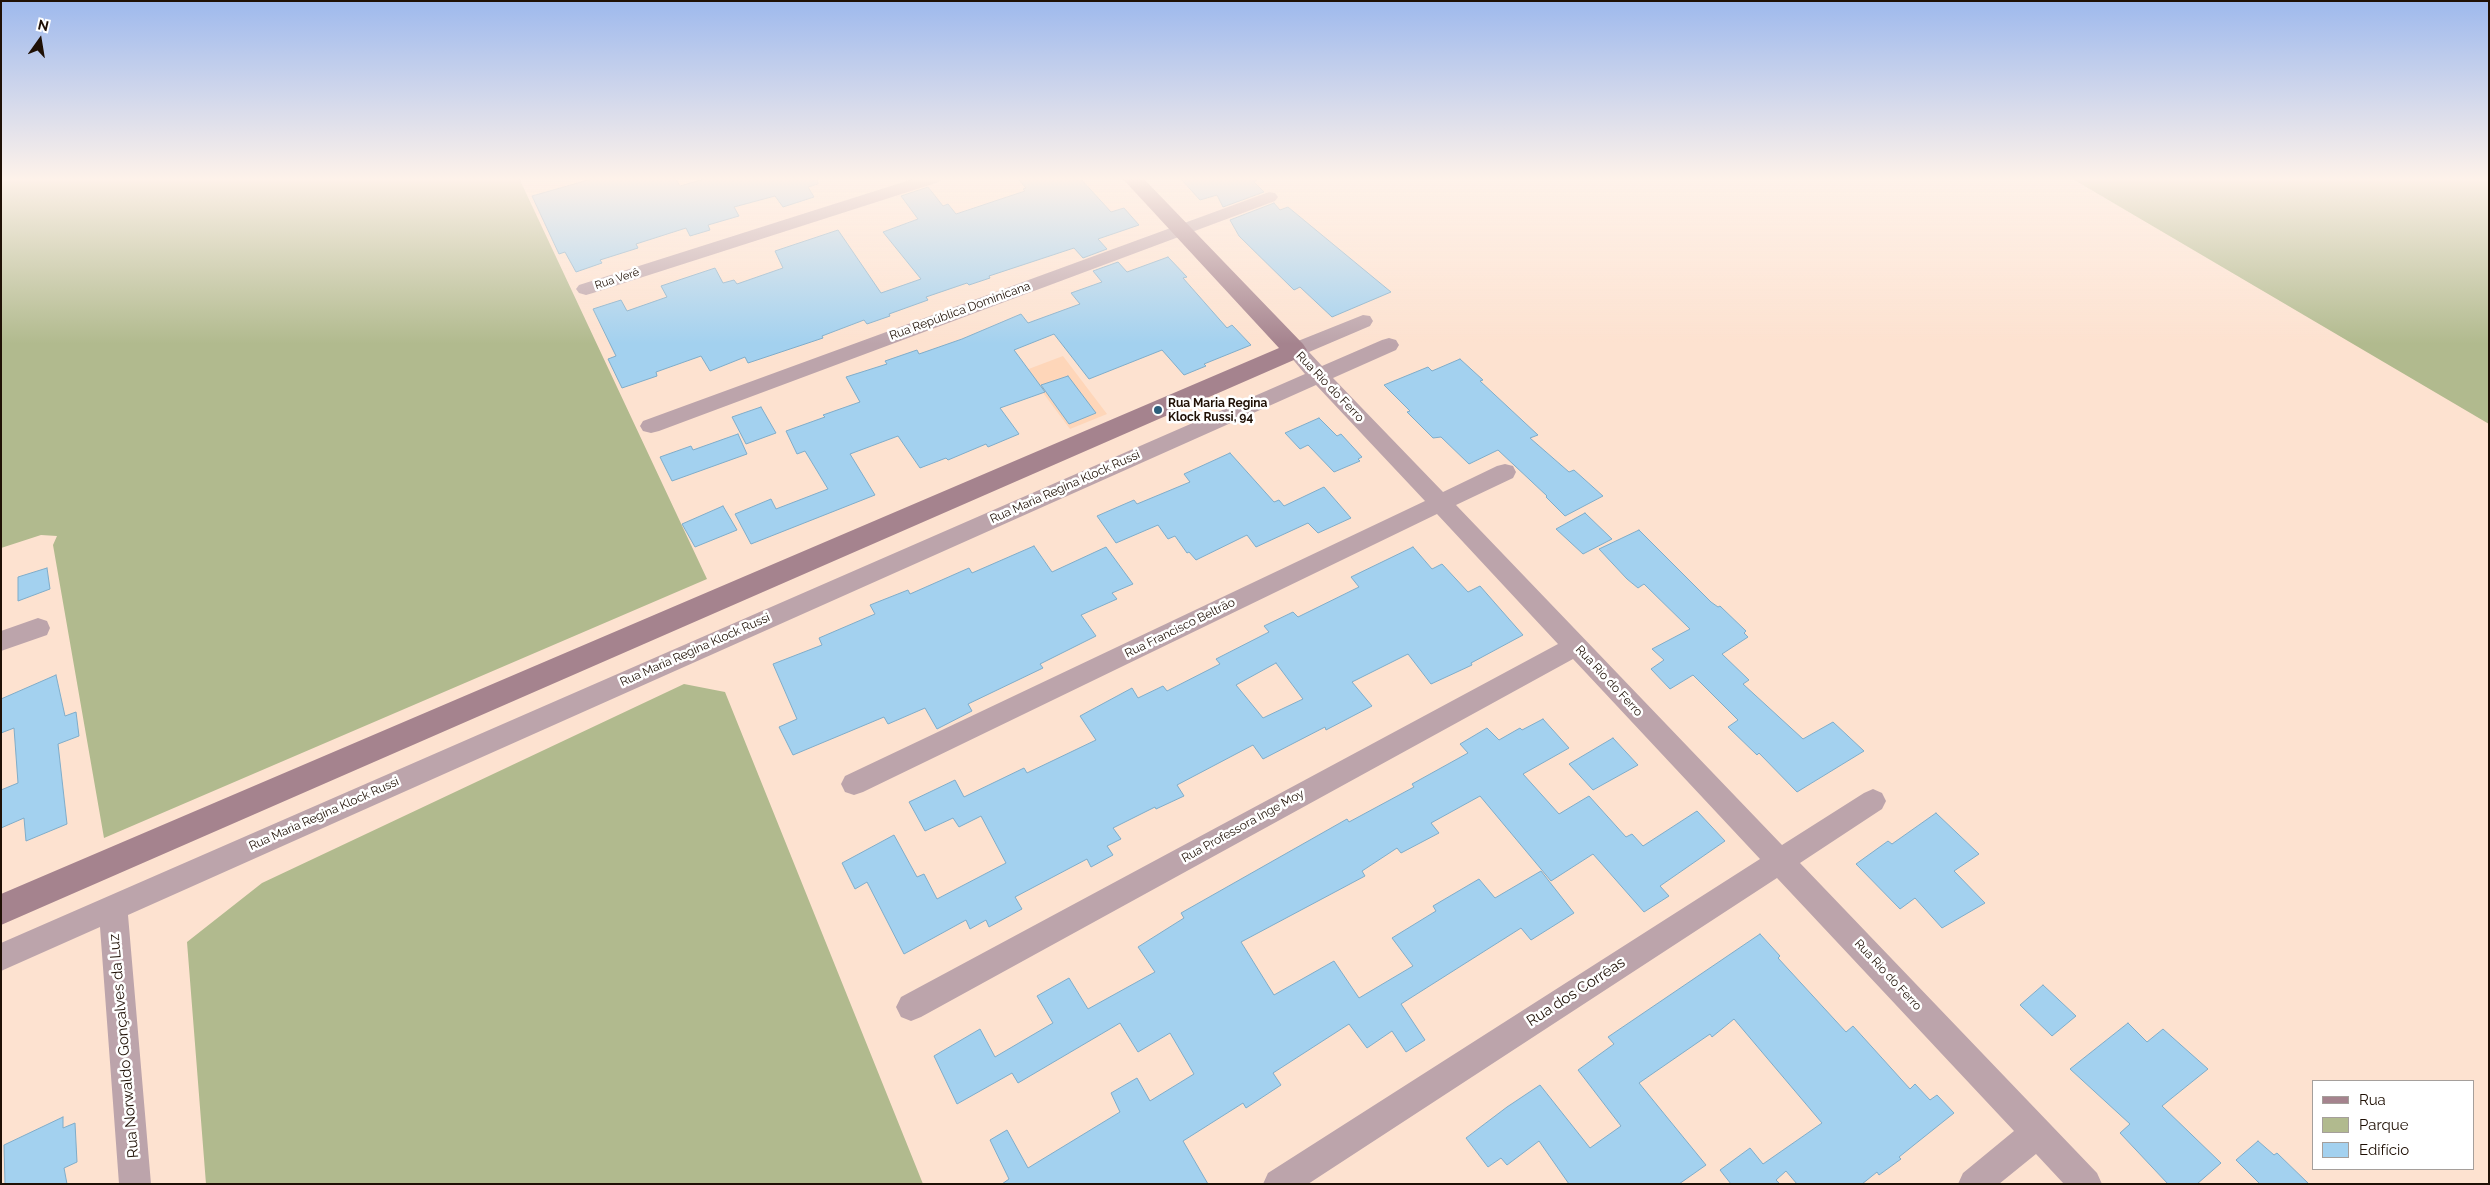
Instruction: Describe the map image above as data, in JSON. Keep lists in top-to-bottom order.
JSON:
{
  "streets": {
    "street": [
      "Rua Verê",
      "Rua República Dominicana",
      "Rua Rio do Ferro",
      "Rua Maria Regina Klock Russi",
      "Rua Francisco Beltrão",
      "Rua Professora Inge Moy",
      "Rua dos Corrêas",
      "Rua Norwaldo Gonçalves da Luz"
    ]
  },
  "crossings": [
    ["Rua Rio do Ferro", "Rua Maria Regina Klock Russi"],
    ["Rua Rio do Ferro", "Rua Francisco Beltrão"],
    ["Rua Rio do Ferro", "Rua Professora Inge Moy"],
    ["Rua Rio do Ferro", "Rua dos Corrêas"],
    ["Rua Maria Regina Klock Russi", "Rua Norwaldo Gonçalves da Luz"]
  ],
  "places": ["Rua Maria Regina Klock Russi, 94"],
  "legend": ["Rua", "Parque", "Edifício"],
  "north": "top"
}
